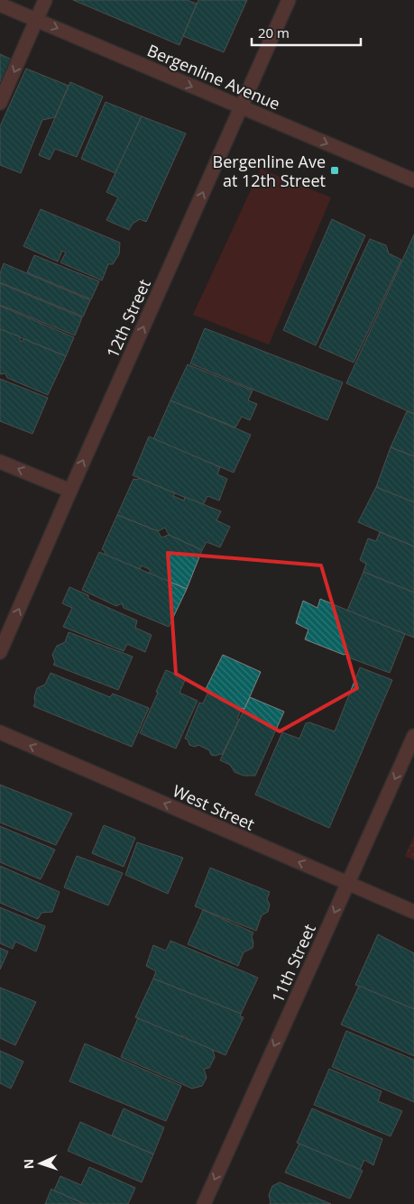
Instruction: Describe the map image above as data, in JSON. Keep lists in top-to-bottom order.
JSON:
{
  "streets": {
    "street": [
      "Bergenline Avenue",
      "12th Street",
      "West Street",
      "11th Street"
    ]
  },
  "crossings": [
    ["Bergenline Avenue", "12th Street"],
    ["West Street", "11th Street"]
  ],
  "one_way": [
    "Bergenline Avenue",
    "12th Street",
    "West Street",
    "11th Street"
  ],
  "places": {
    "transit": ["Bergenline Ave at 12th Street"]
  },
  "scale_bar": "20 m",
  "north": "left"
}
